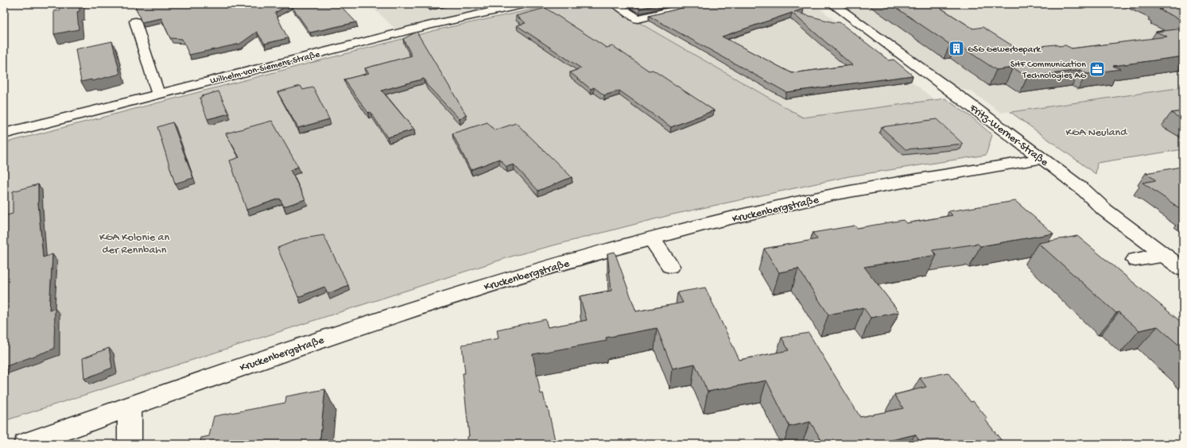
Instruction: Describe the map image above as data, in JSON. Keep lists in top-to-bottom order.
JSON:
{
  "streets": {
    "street": ["Wilhelm-von-Siemens-Straße", "Fritz-Werner-Straße", "Kruckenbergstraße"]
  },
  "crossings": [
    ["Fritz-Werner-Straße", "Kruckenbergstraße"]
  ],
  "parks": ["KGA Neuland", "KGA Kolonie an der Rennbahn"],
  "places": {
    "building": ["GSG Gewerbepark"],
    "office": ["SHF Communication Technologies AG"]
  }
}
